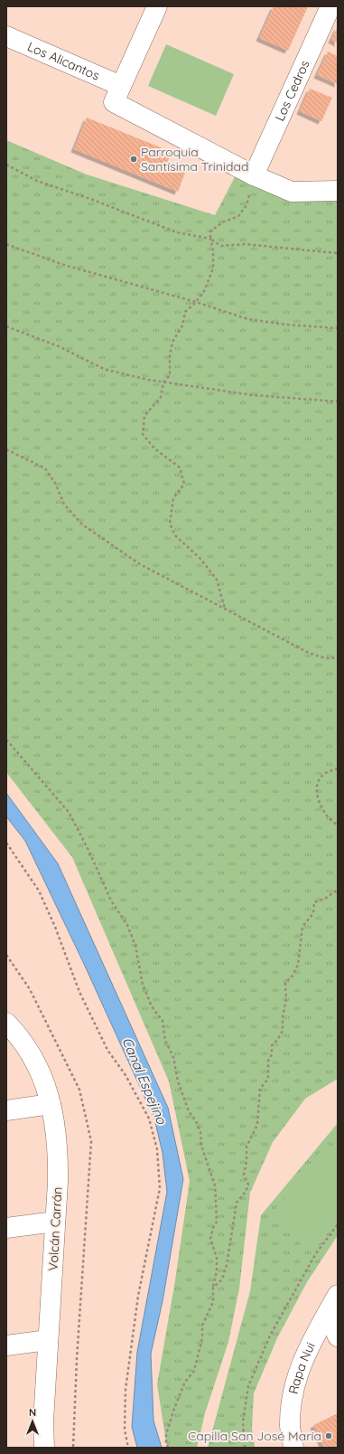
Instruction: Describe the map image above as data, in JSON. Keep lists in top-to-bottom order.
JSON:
{
  "streets": {
    "street": [
      "Los Alicantos",
      "Los Cedros",
      "Volcán Carrán",
      "Rapa Nui"
    ]
  },
  "crossings": [
    ["Los Alicantos", "Los Cedros"]
  ],
  "water": ["Canal Espejino"],
  "places": ["Parroquia Santísima Trinidad", "Capilla San José María"],
  "north": "top"
}
